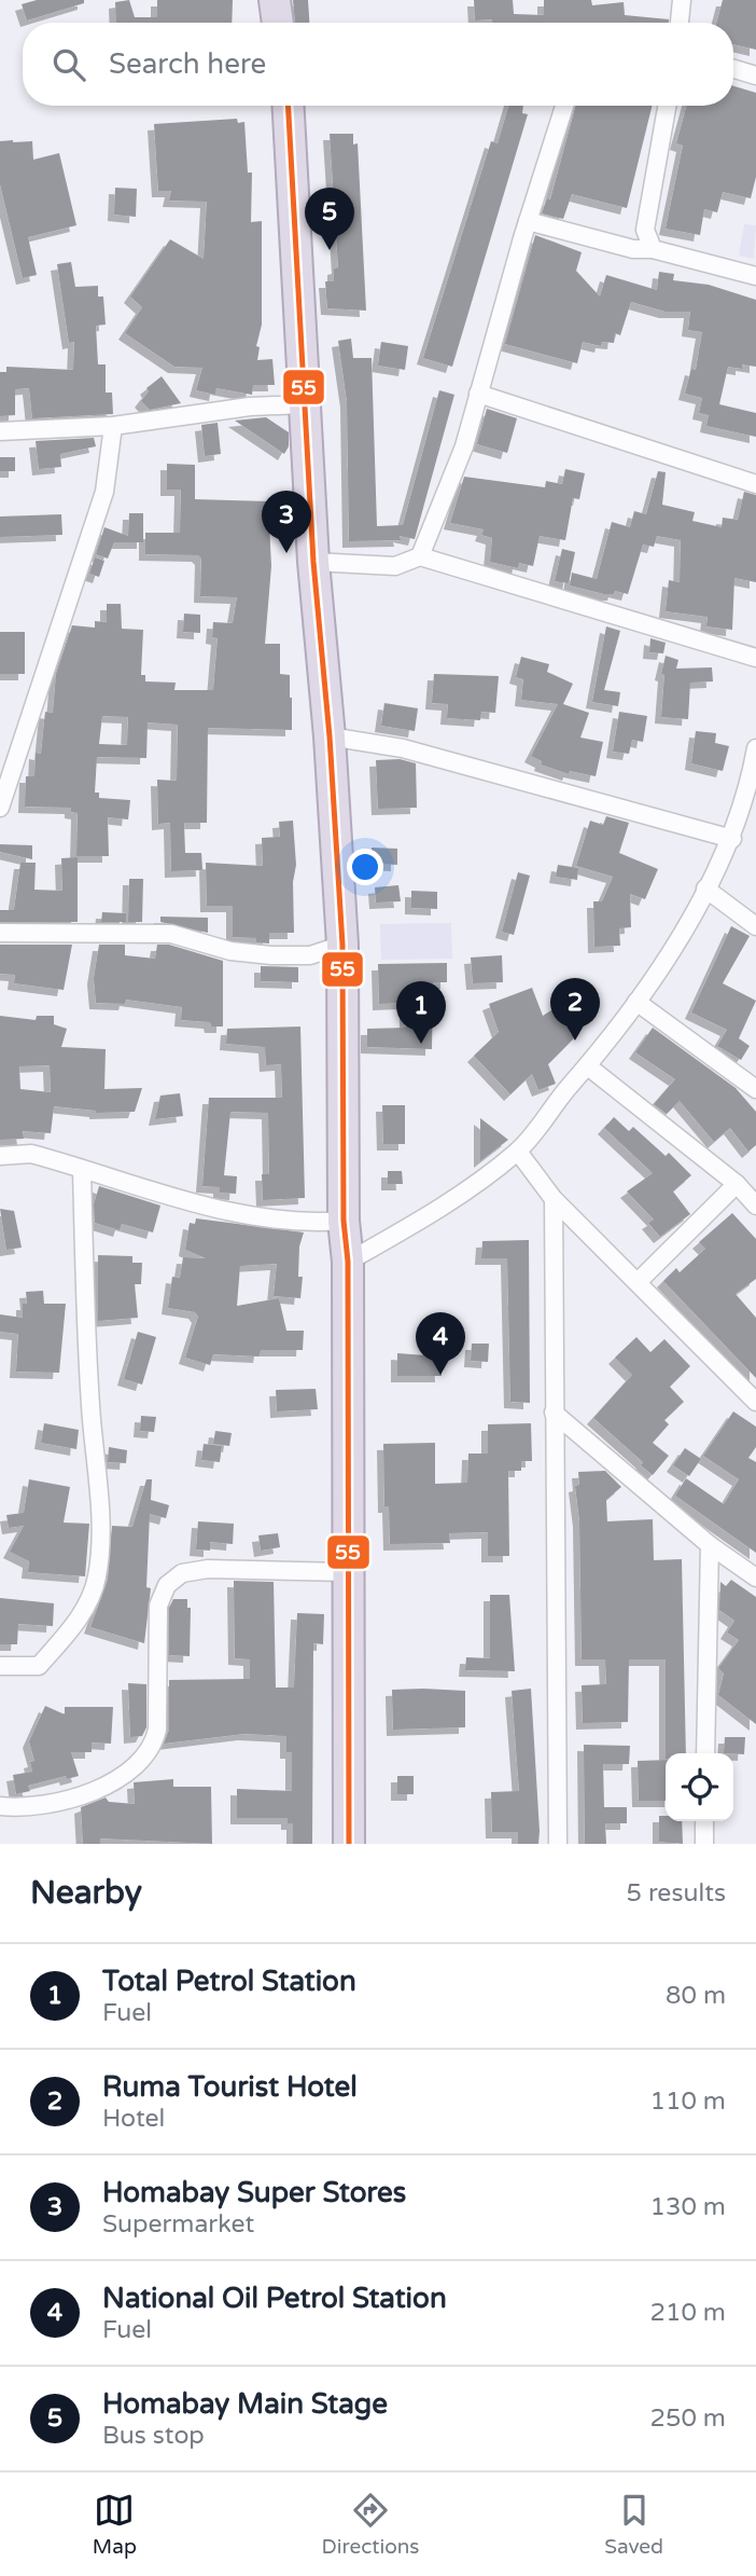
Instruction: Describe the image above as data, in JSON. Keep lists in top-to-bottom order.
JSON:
{
  "lines": ["transit line 55"],
  "page": {
    "search": "Search here",
    "pins": [
      "5",
      "3",
      "2",
      "1",
      "4"
    ],
    "heading": ["Nearby", "5 results"],
    "list": [
      {
        "mark": "1",
        "name": "Total Petrol Station",
        "note": "Fuel",
        "value": "80 m"
      },
      {
        "mark": "2",
        "name": "Ruma Tourist Hotel",
        "note": "Hotel",
        "value": "110 m"
      },
      {
        "mark": "3",
        "name": "Homabay Super Stores",
        "note": "Supermarket",
        "value": "130 m"
      },
      {
        "mark": "4",
        "name": "National Oil Petrol Station",
        "note": "Fuel",
        "value": "210 m"
      },
      {
        "mark": "5",
        "name": "Homabay Main Stage",
        "note": "Bus stop",
        "value": "250 m"
      }
    ],
    "nav": ["Map", "Directions", "Saved"]
  }
}
